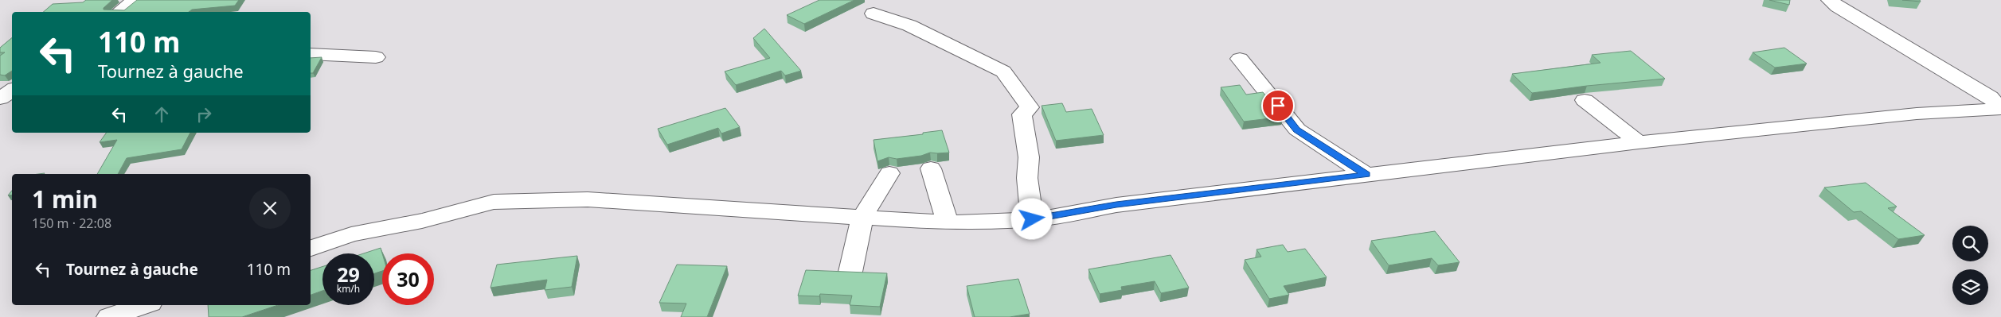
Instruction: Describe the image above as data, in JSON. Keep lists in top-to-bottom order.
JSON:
{
  "page": {
    "turn": ["110 m", "Tournez à gauche"],
    "heading": ["1 min", "150 m · 22:08"],
    "list": [
      {
        "name": "Tournez à gauche",
        "value": "110 m"
      }
    ],
    "speed": "29 km/h",
    "limit": "30"
  }
}
